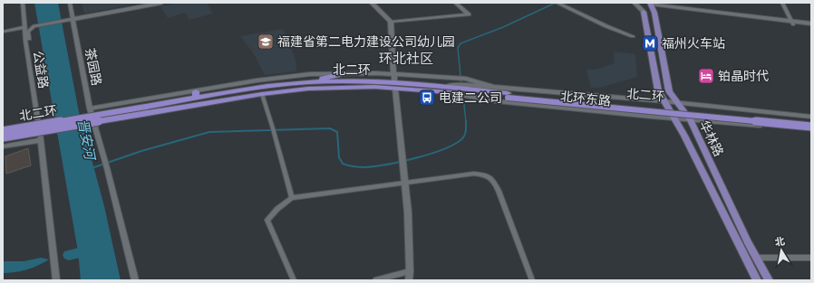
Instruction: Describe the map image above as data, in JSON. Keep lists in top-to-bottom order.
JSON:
{
  "streets": {
    "highway": ["北二环"],
    "main road": ["北环东路", "华林路"],
    "street": ["茶园路", "公益路"]
  },
  "crossings": [
    ["北二环", "北环东路"],
    ["北环东路", "华林路"]
  ],
  "districts": ["环北社区"],
  "water": ["晋安河"],
  "places": {
    "school or university": ["福建省第二电力建设公司幼儿园"],
    "metro station": ["福州火车站"],
    "hotel": ["铂晶时代"],
    "bus stop": ["电建二公司"]
  },
  "north": "top"
}
